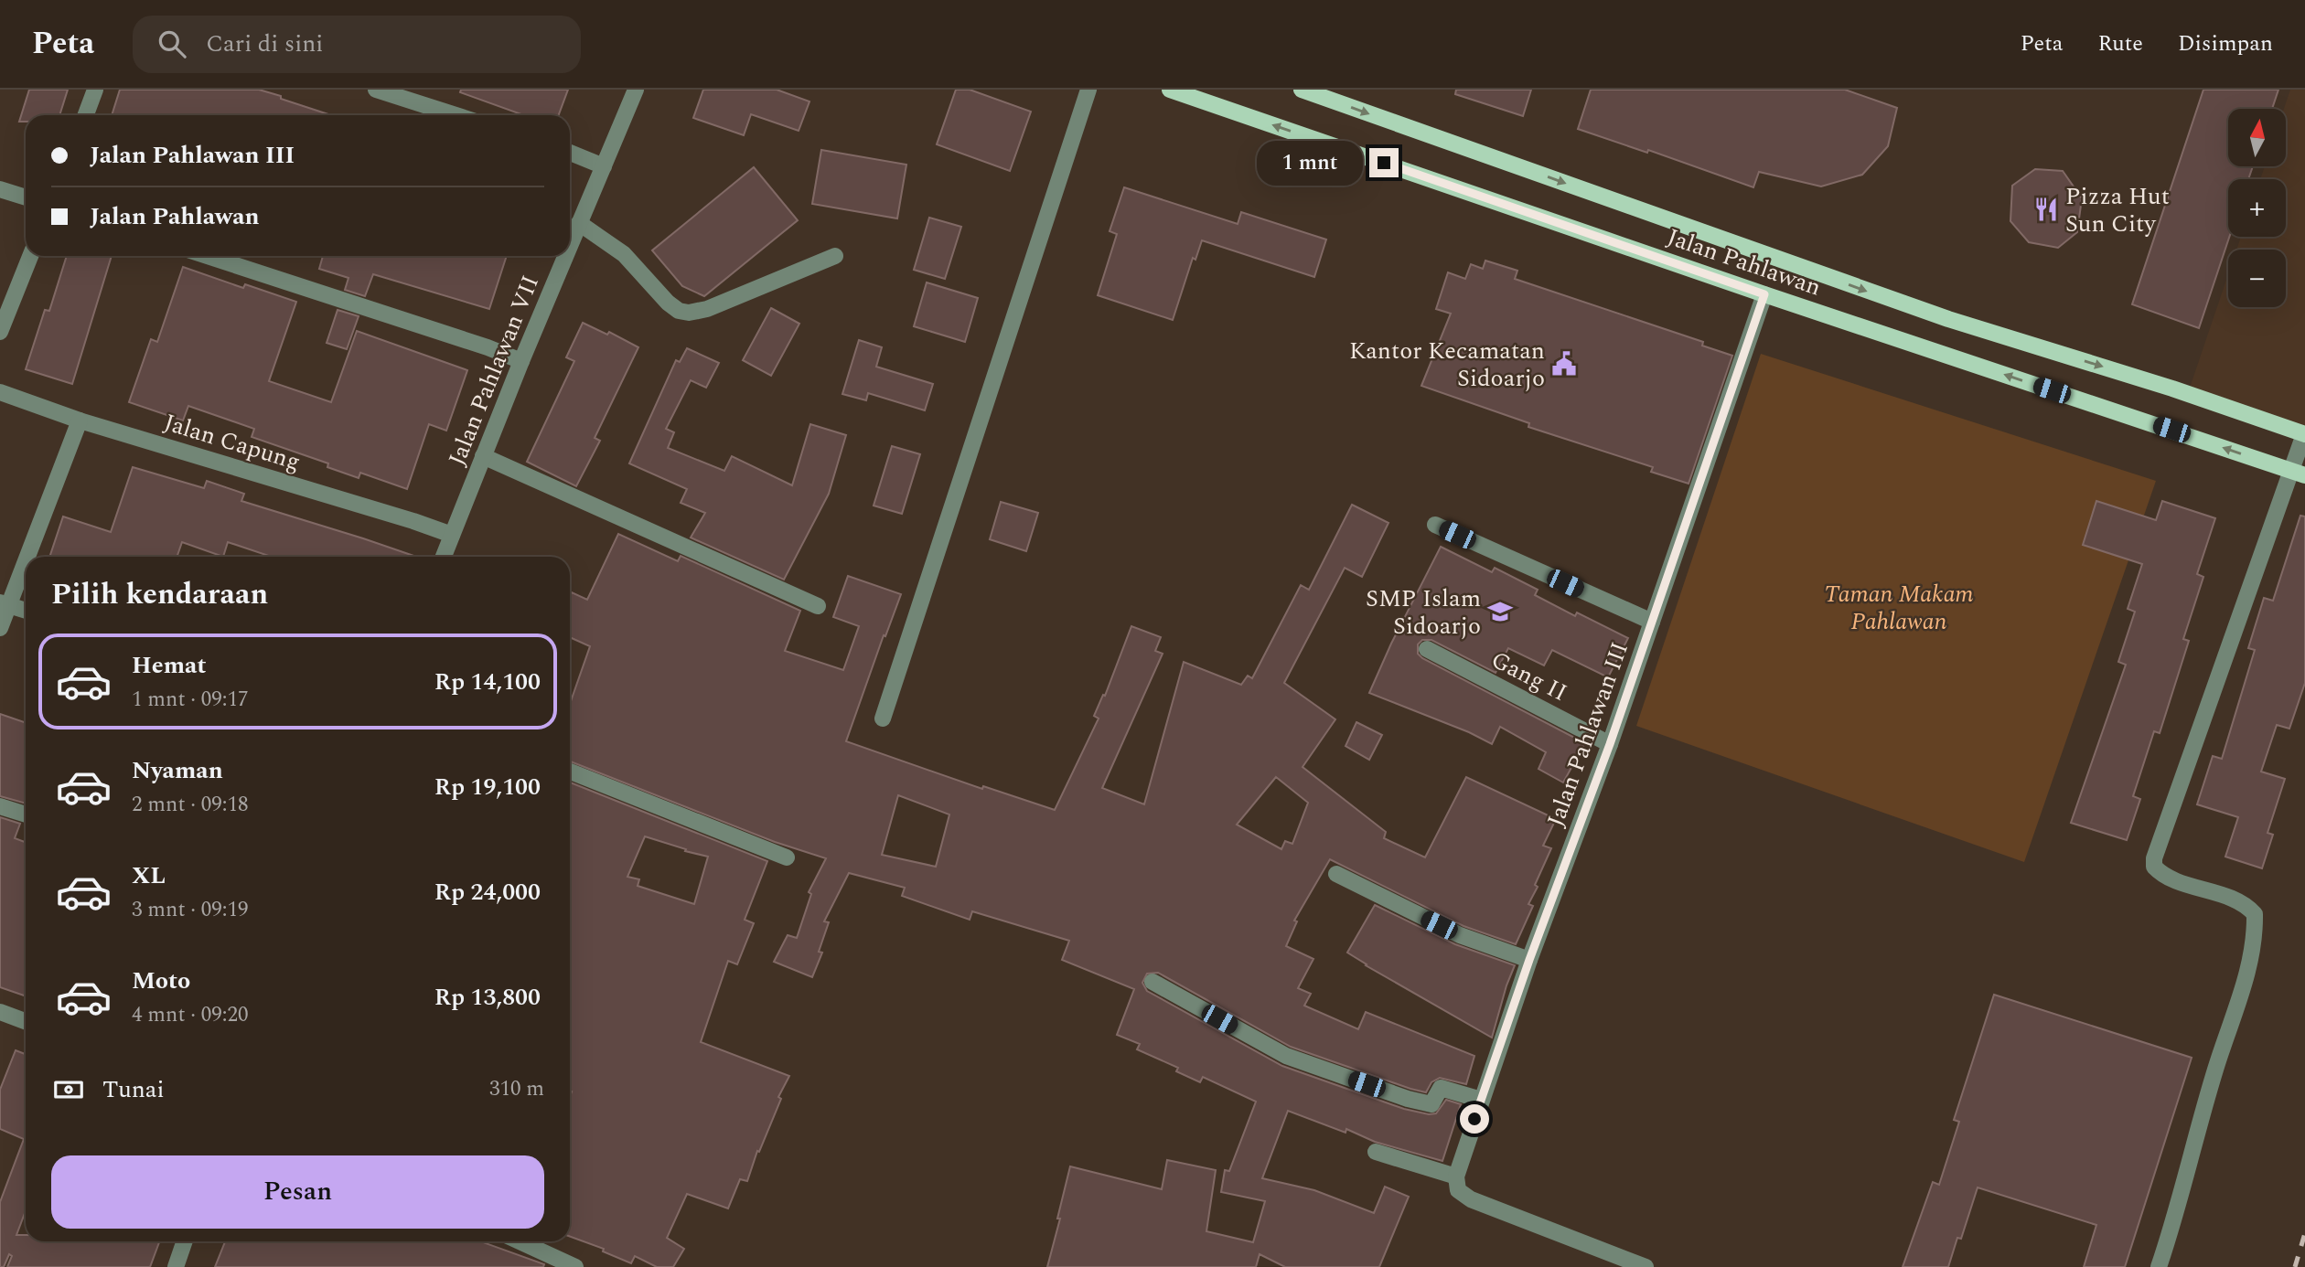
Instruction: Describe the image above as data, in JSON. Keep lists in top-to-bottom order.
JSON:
{
  "streets": {
    "main road": ["Jalan Pahlawan"],
    "street": [
      "Jalan Pahlawan VII",
      "Jalan Capung",
      "Gang II",
      "Jalan Pahlawan III"
    ]
  },
  "crossings": [
    ["Jalan Pahlawan", "Jalan Pahlawan III"],
    ["Jalan Pahlawan VII", "Jalan Capung"],
    ["Gang II", "Jalan Pahlawan III"]
  ],
  "parks": ["Taman Makam Pahlawan"],
  "places": {
    "restaurant": ["Pizza Hut Sun City"],
    "public building": ["Kantor Kecamatan Sidoarjo"],
    "school or university": ["SMP Islam Sidoarjo"]
  },
  "north": "top",
  "page": {
    "header": "Peta",
    "search": "Cari di sini",
    "nav": ["Peta", "Rute", "Disimpan"],
    "map_buttons": ["+", "−"],
    "banner": ["Jalan Pahlawan III", "Jalan Pahlawan"],
    "bubble": "1 mnt",
    "heading": "Pilih kendaraan",
    "list": [
      {
        "name": "Hemat",
        "note": "1 mnt · 09:17",
        "value": "Rp 14,100"
      },
      {
        "name": "Nyaman",
        "note": "2 mnt · 09:18",
        "value": "Rp 19,100"
      },
      {
        "name": "XL",
        "note": "3 mnt · 09:19",
        "value": "Rp 24,000"
      },
      {
        "name": "Moto",
        "note": "4 mnt · 09:20",
        "value": "Rp 13,800"
      }
    ],
    "pay": ["Tunai", "310 m"],
    "buttons": "Pesan"
  }
}
